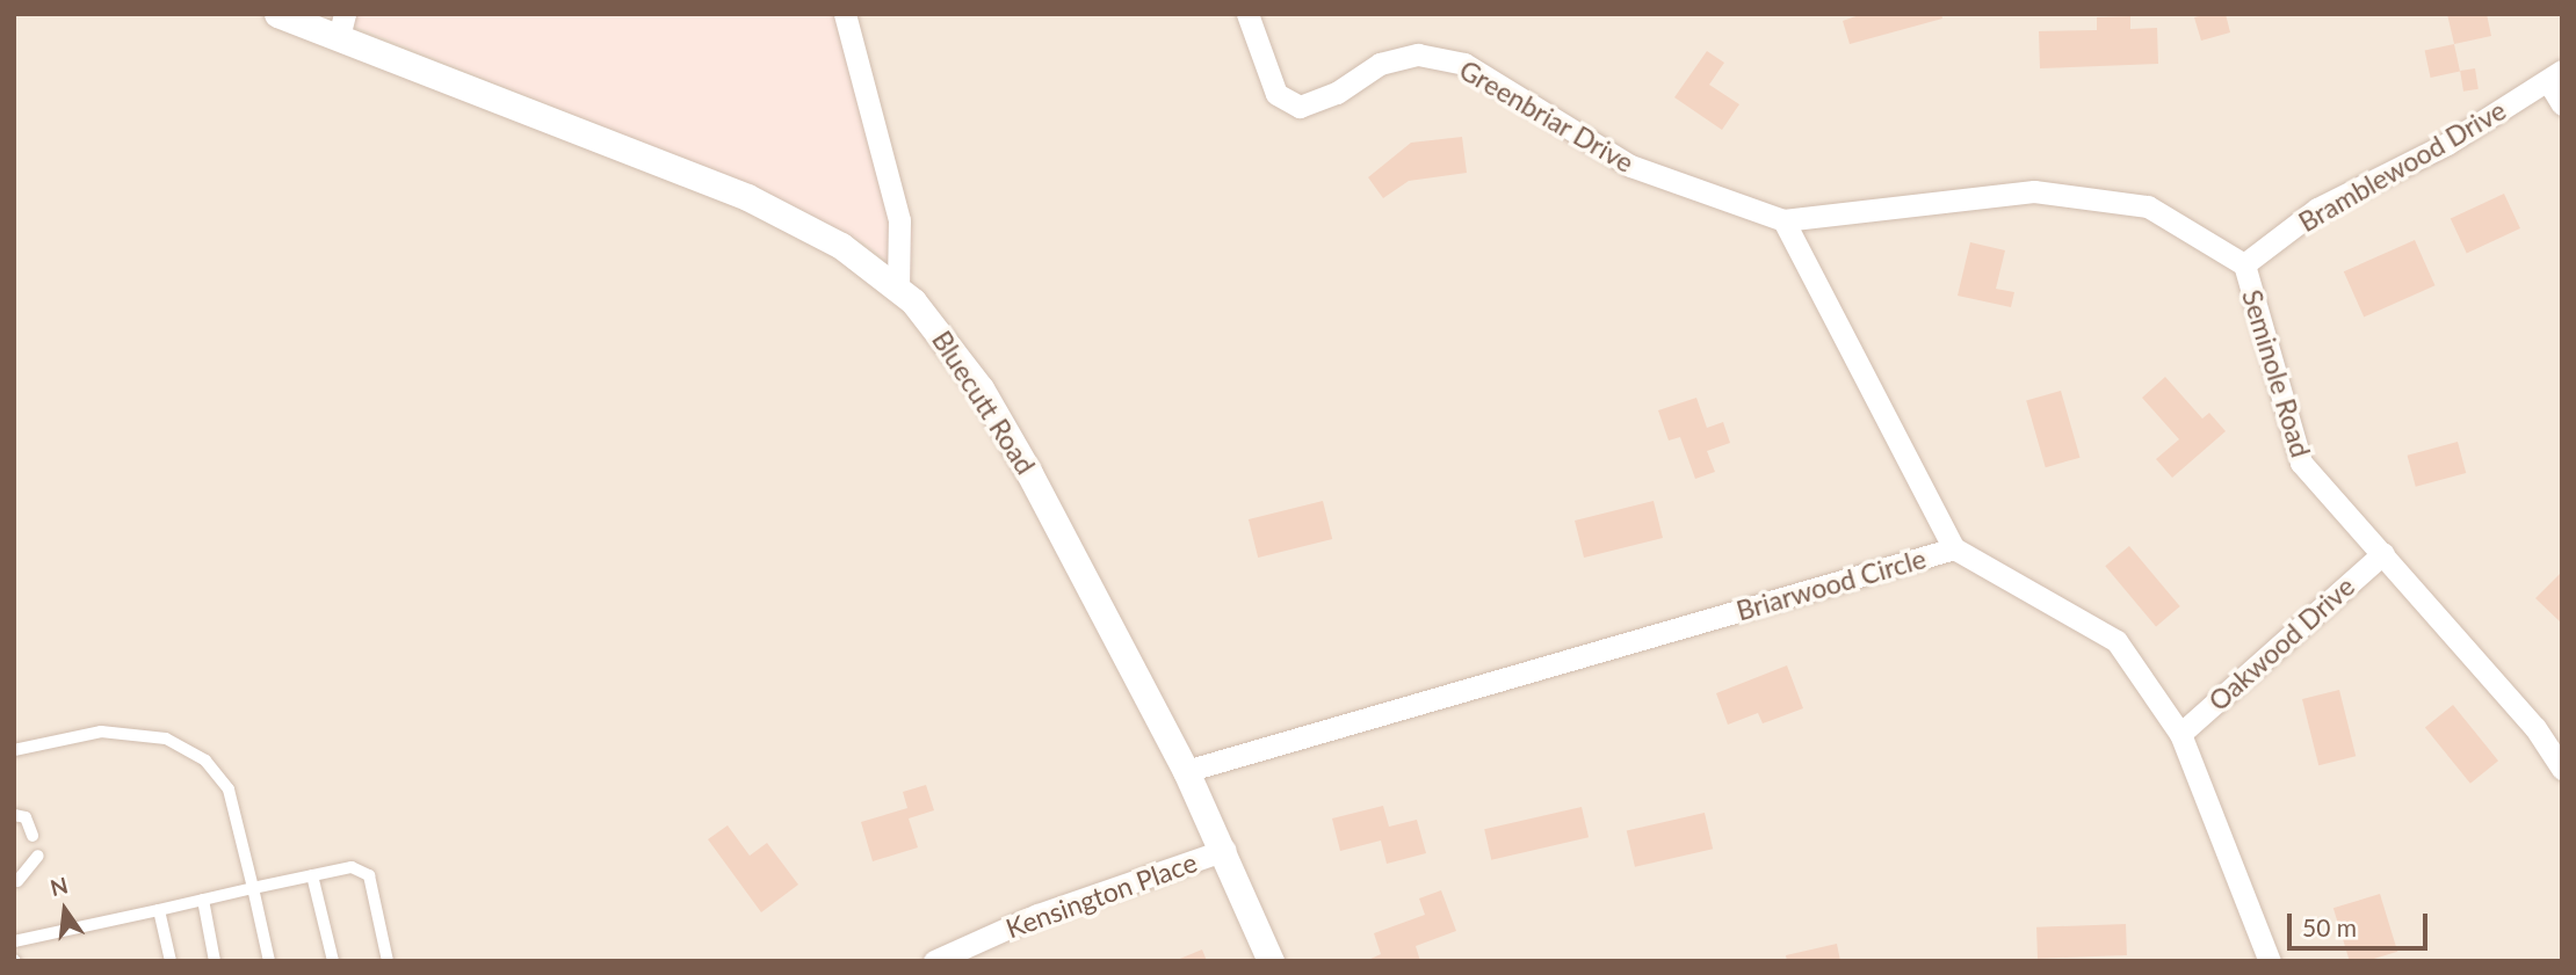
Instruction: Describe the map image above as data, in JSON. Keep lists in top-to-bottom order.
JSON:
{
  "streets": {
    "street": [
      "Greenbriar Drive",
      "Bramblewood Drive",
      "Seminole Road",
      "Bluecutt Road",
      "Briarwood Circle",
      "Oakwood Drive",
      "Kensington Place"
    ]
  },
  "crossings": [
    ["Greenbriar Drive", "Seminole Road"],
    ["Bramblewood Drive", "Seminole Road"],
    ["Seminole Road", "Oakwood Drive"],
    ["Bluecutt Road", "Briarwood Circle"],
    ["Bluecutt Road", "Kensington Place"],
    ["Briarwood Circle", "Oakwood Drive"]
  ],
  "scale_bar": "50 m",
  "north": "top"
}
